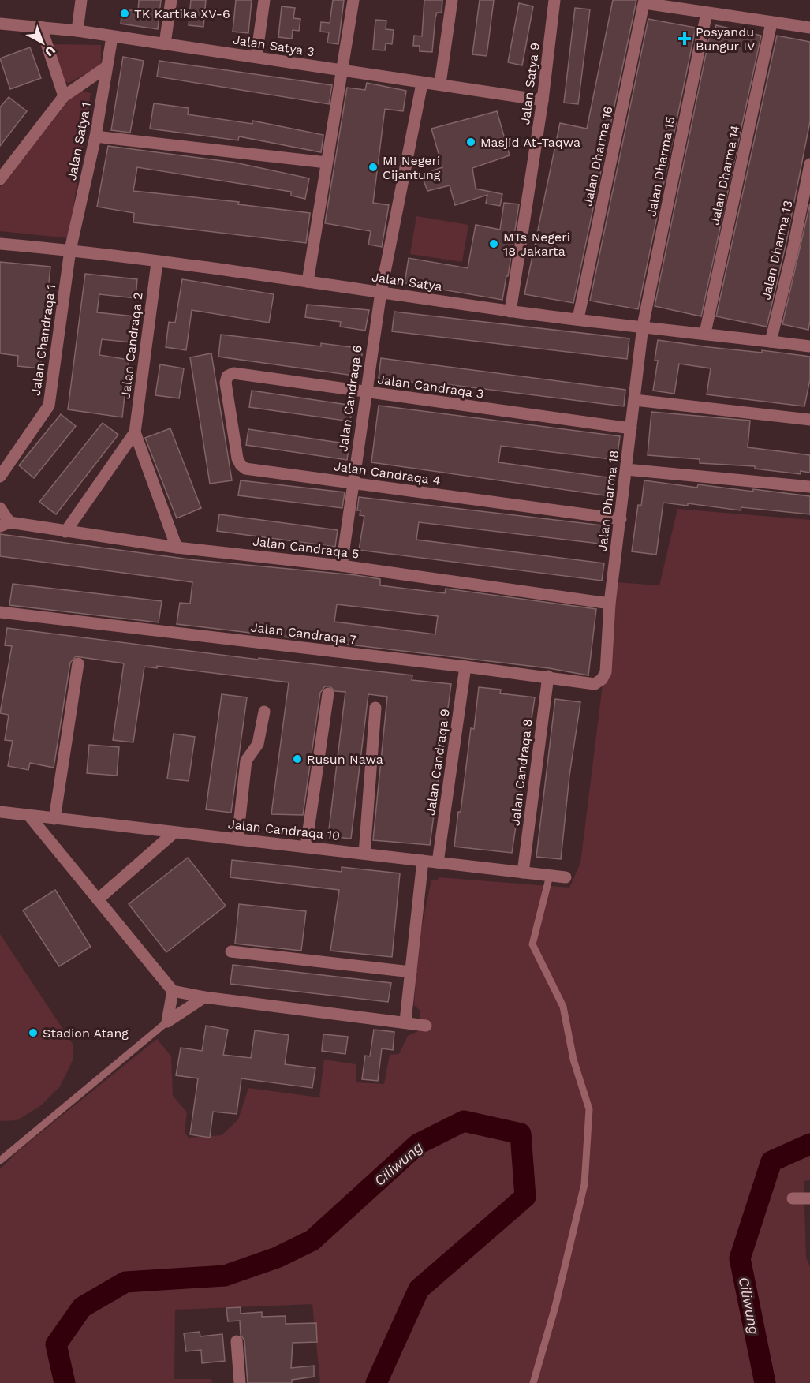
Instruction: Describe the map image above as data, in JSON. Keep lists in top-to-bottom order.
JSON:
{
  "streets": {
    "street": [
      "Jalan Satya 3",
      "Jalan Satya 9",
      "Jalan Satya 1",
      "Jalan Dharma 16",
      "Jalan Dharma 15",
      "Jalan Dharma 14",
      "Jalan Dharma 13",
      "Jalan Satya",
      "Jalan Chandraqa 1",
      "Jalan Candraqa 2",
      "Jalan Candraqa 3",
      "Jalan Candraqa 6",
      "Jalan Candraqa 4",
      "Jalan Dharma 18",
      "Jalan Candraqa 5",
      "Jalan Candraqa 7",
      "Jalan Candraqa 9",
      "Jalan Candraqa 8",
      "Jalan Candraqa 10"
    ]
  },
  "crossings": [
    ["Jalan Satya 3", "Jalan Satya 9"],
    ["Jalan Satya 3", "Jalan Satya 1"],
    ["Jalan Satya 3", "Jalan Candraqa 6"],
    ["Jalan Satya 9", "Jalan Satya"],
    ["Jalan Satya 1", "Jalan Satya"],
    ["Jalan Satya 1", "Jalan Chandraqa 1"],
    ["Jalan Dharma 16", "Jalan Satya"],
    ["Jalan Dharma 15", "Jalan Satya"],
    ["Jalan Dharma 15", "Jalan Dharma 18"],
    ["Jalan Dharma 14", "Jalan Satya"],
    ["Jalan Dharma 13", "Jalan Satya"],
    ["Jalan Satya", "Jalan Chandraqa 1"],
    ["Jalan Satya", "Jalan Candraqa 2"],
    ["Jalan Satya", "Jalan Candraqa 6"],
    ["Jalan Satya", "Jalan Dharma 18"],
    ["Jalan Candraqa 2", "Jalan Candraqa 5"],
    ["Jalan Candraqa 3", "Jalan Candraqa 6"],
    ["Jalan Candraqa 3", "Jalan Candraqa 4"],
    ["Jalan Candraqa 3", "Jalan Dharma 18"],
    ["Jalan Candraqa 6", "Jalan Candraqa 4"],
    ["Jalan Candraqa 6", "Jalan Candraqa 5"],
    ["Jalan Candraqa 4", "Jalan Dharma 18"],
    ["Jalan Dharma 18", "Jalan Candraqa 5"],
    ["Jalan Dharma 18", "Jalan Candraqa 7"],
    ["Jalan Candraqa 7", "Jalan Candraqa 9"],
    ["Jalan Candraqa 7", "Jalan Candraqa 8"],
    ["Jalan Candraqa 9", "Jalan Candraqa 10"],
    ["Jalan Candraqa 8", "Jalan Candraqa 10"]
  ],
  "water": ["Ciliwung"],
  "places": {
    "other": [
      "TK Kartika XV-6",
      "Masjid At-Taqwa",
      "MI Negeri Cijantung",
      "MTs Negeri 18 Jakarta",
      "Rusun Nawa",
      "Stadion Atang"
    ],
    "health": ["Posyandu Bungur IV"]
  },
  "north": "bottom right"
}
